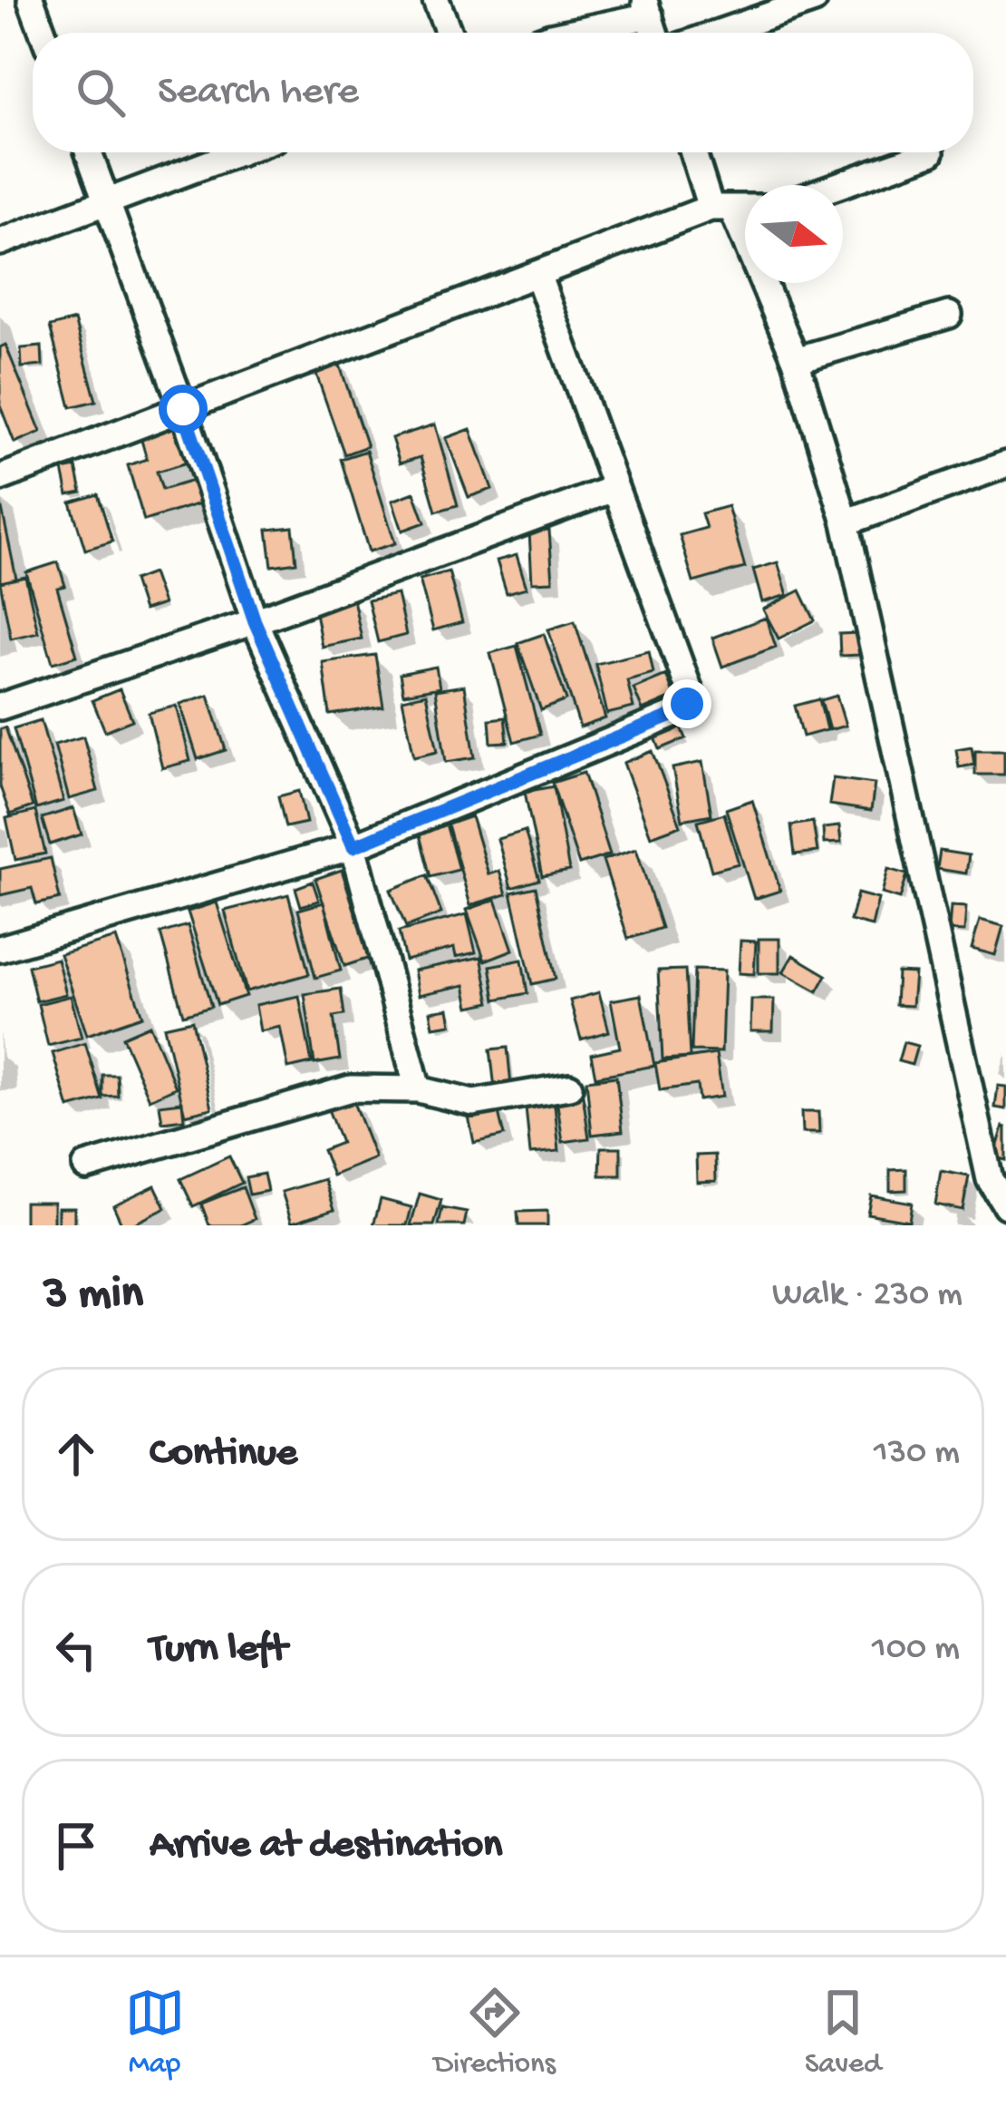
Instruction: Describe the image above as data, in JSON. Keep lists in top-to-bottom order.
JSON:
{
  "north": "right",
  "page": {
    "search": "Search here",
    "heading": ["3 min", "Walk · 230 m"],
    "list": [
      ["Continue", "130 m"],
      ["Turn left", "100 m"],
      "Arrive at destination"
    ],
    "nav": ["Map", "Directions", "Saved"]
  }
}
